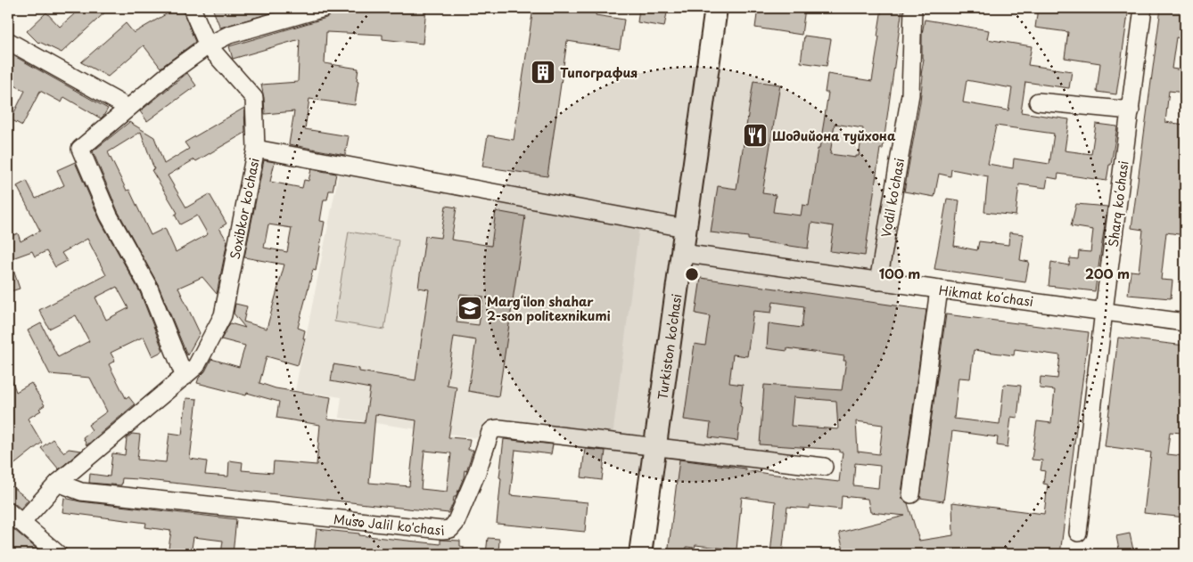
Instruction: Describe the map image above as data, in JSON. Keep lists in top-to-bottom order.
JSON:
{
  "streets": {
    "main road": ["Turkiston ko’chasi"],
    "street": [
      "Vodil koʻchasi",
      "Sharq koʻchasi",
      "Soxibkor ko'chasi",
      "Hikmat koʻchasi",
      "Muso Jalil ko'chasi"
    ]
  },
  "crossings": [
    ["Vodil koʻchasi", "Hikmat koʻchasi"],
    ["Sharq koʻchasi", "Hikmat koʻchasi"],
    ["Soxibkor ko'chasi", "Muso Jalil ko'chasi"],
    ["Hikmat koʻchasi", "Turkiston ko’chasi"],
    ["Turkiston ko’chasi", "Muso Jalil ko'chasi"]
  ],
  "places": {
    "building": ["Типография"],
    "restaurant": ["Шодийона туйхона"],
    "school or university": ["Margʻilon shahar 2-son politexnikumi"]
  },
  "rings": ["100 m", "200 m"]
}
